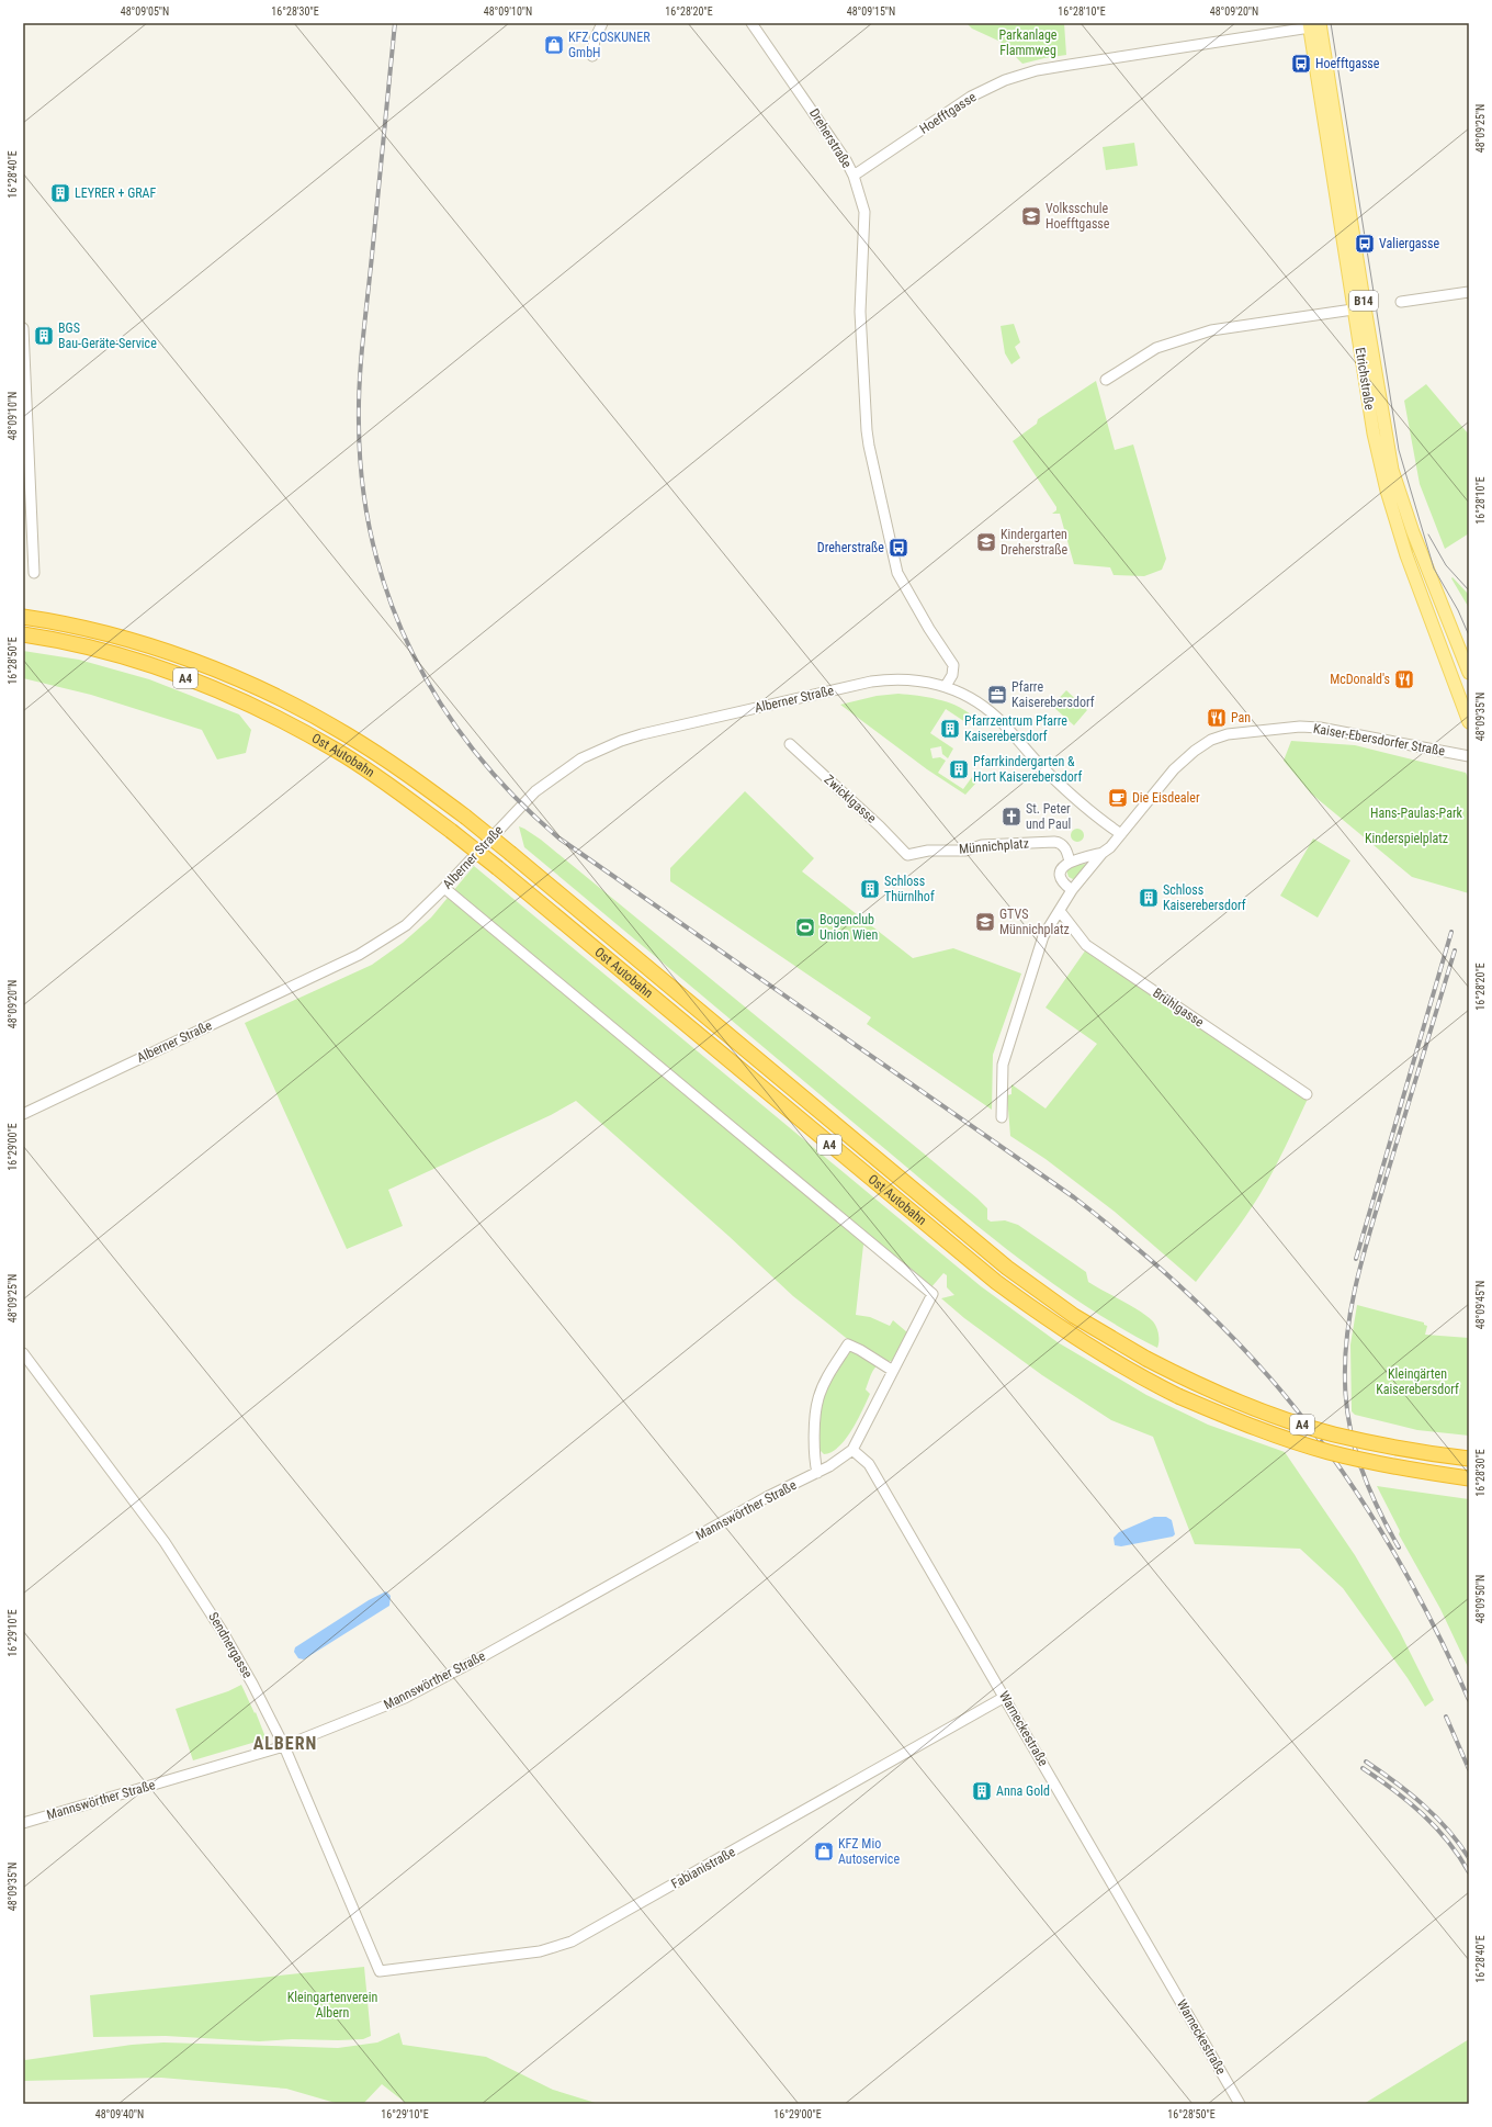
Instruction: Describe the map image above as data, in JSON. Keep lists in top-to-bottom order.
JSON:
{
  "streets": {
    "highway": ["A4", "Ost Autobahn"],
    "main road": ["B14", "Etrichstraße"],
    "street": [
      "Hoefftgasse",
      "Dreherstraße",
      "Alberner Straße",
      "Kaiser-Ebersdorfer Straße",
      "Zwicklgasse",
      "Münnichplatz",
      "Brühlgasse",
      "Mannswörther Straße",
      "Sendnergasse",
      "Warneckestraße",
      "Fabianistraße"
    ]
  },
  "crossings": [
    ["Hoefftgasse", "Dreherstraße"],
    ["Hoefftgasse", "Etrichstraße"],
    ["Dreherstraße", "Alberner Straße"],
    ["Alberner Straße", "Mannswörther Straße"],
    ["Kaiser-Ebersdorfer Straße", "Brühlgasse"],
    ["Zwicklgasse", "Münnichplatz"],
    ["Mannswörther Straße", "Sendnergasse"],
    ["Mannswörther Straße", "Warneckestraße"],
    ["Sendnergasse", "Fabianistraße"],
    ["Warneckestraße", "Fabianistraße"]
  ],
  "districts": ["ALBERN"],
  "parks": [
    "Parkanlage Flammweg",
    "Hans-Paulas-Park",
    "Kinderspielplatz",
    "Kleingärten Kaiserebersdorf",
    "Kleingartenverein Albern"
  ],
  "places": {
    "shop": ["KFZ COSKUNER GmbH", "KFZ Mio Autoservice"],
    "bus stop": ["Hoefftgasse", "Valiergasse", "Dreherstraße"],
    "building": [
      "LEYRER + GRAF",
      "BGS Bau-Geräte-Service",
      "Pfarrzentrum Pfarre Kaiserebersdorf",
      "Pfarrkindergarten & Hort Kaiserebersdorf",
      "Schloss Thürnlhof",
      "Schloss Kaiserebersdorf",
      "Anna Gold"
    ],
    "school or university": ["Volksschule Hoefftgasse", "Kindergarten Dreherstraße", "GTVS Münnichplatz"],
    "restaurant": ["McDonald's", "Pan"],
    "office": ["Pfarre Kaiserebersdorf"],
    "cafe": ["Die Eisdealer"],
    "church": ["St. Peter und Paul"],
    "sports": ["Bogenclub Union Wien"]
  },
  "coordinates": [
    "48°09'05\"N",
    "16°28'30\"E",
    "48°09'10\"N",
    "16°28'20\"E",
    "48°09'15\"N",
    "16°28'10\"E",
    "48°09'20\"N",
    "48°09'25\"N",
    "16°28'40\"E",
    "16°28'50\"E",
    "48°09'35\"N",
    "16°29'00\"E",
    "48°09'45\"N",
    "48°09'50\"N",
    "16°29'10\"E",
    "48°09'40\"N"
  ]
}
